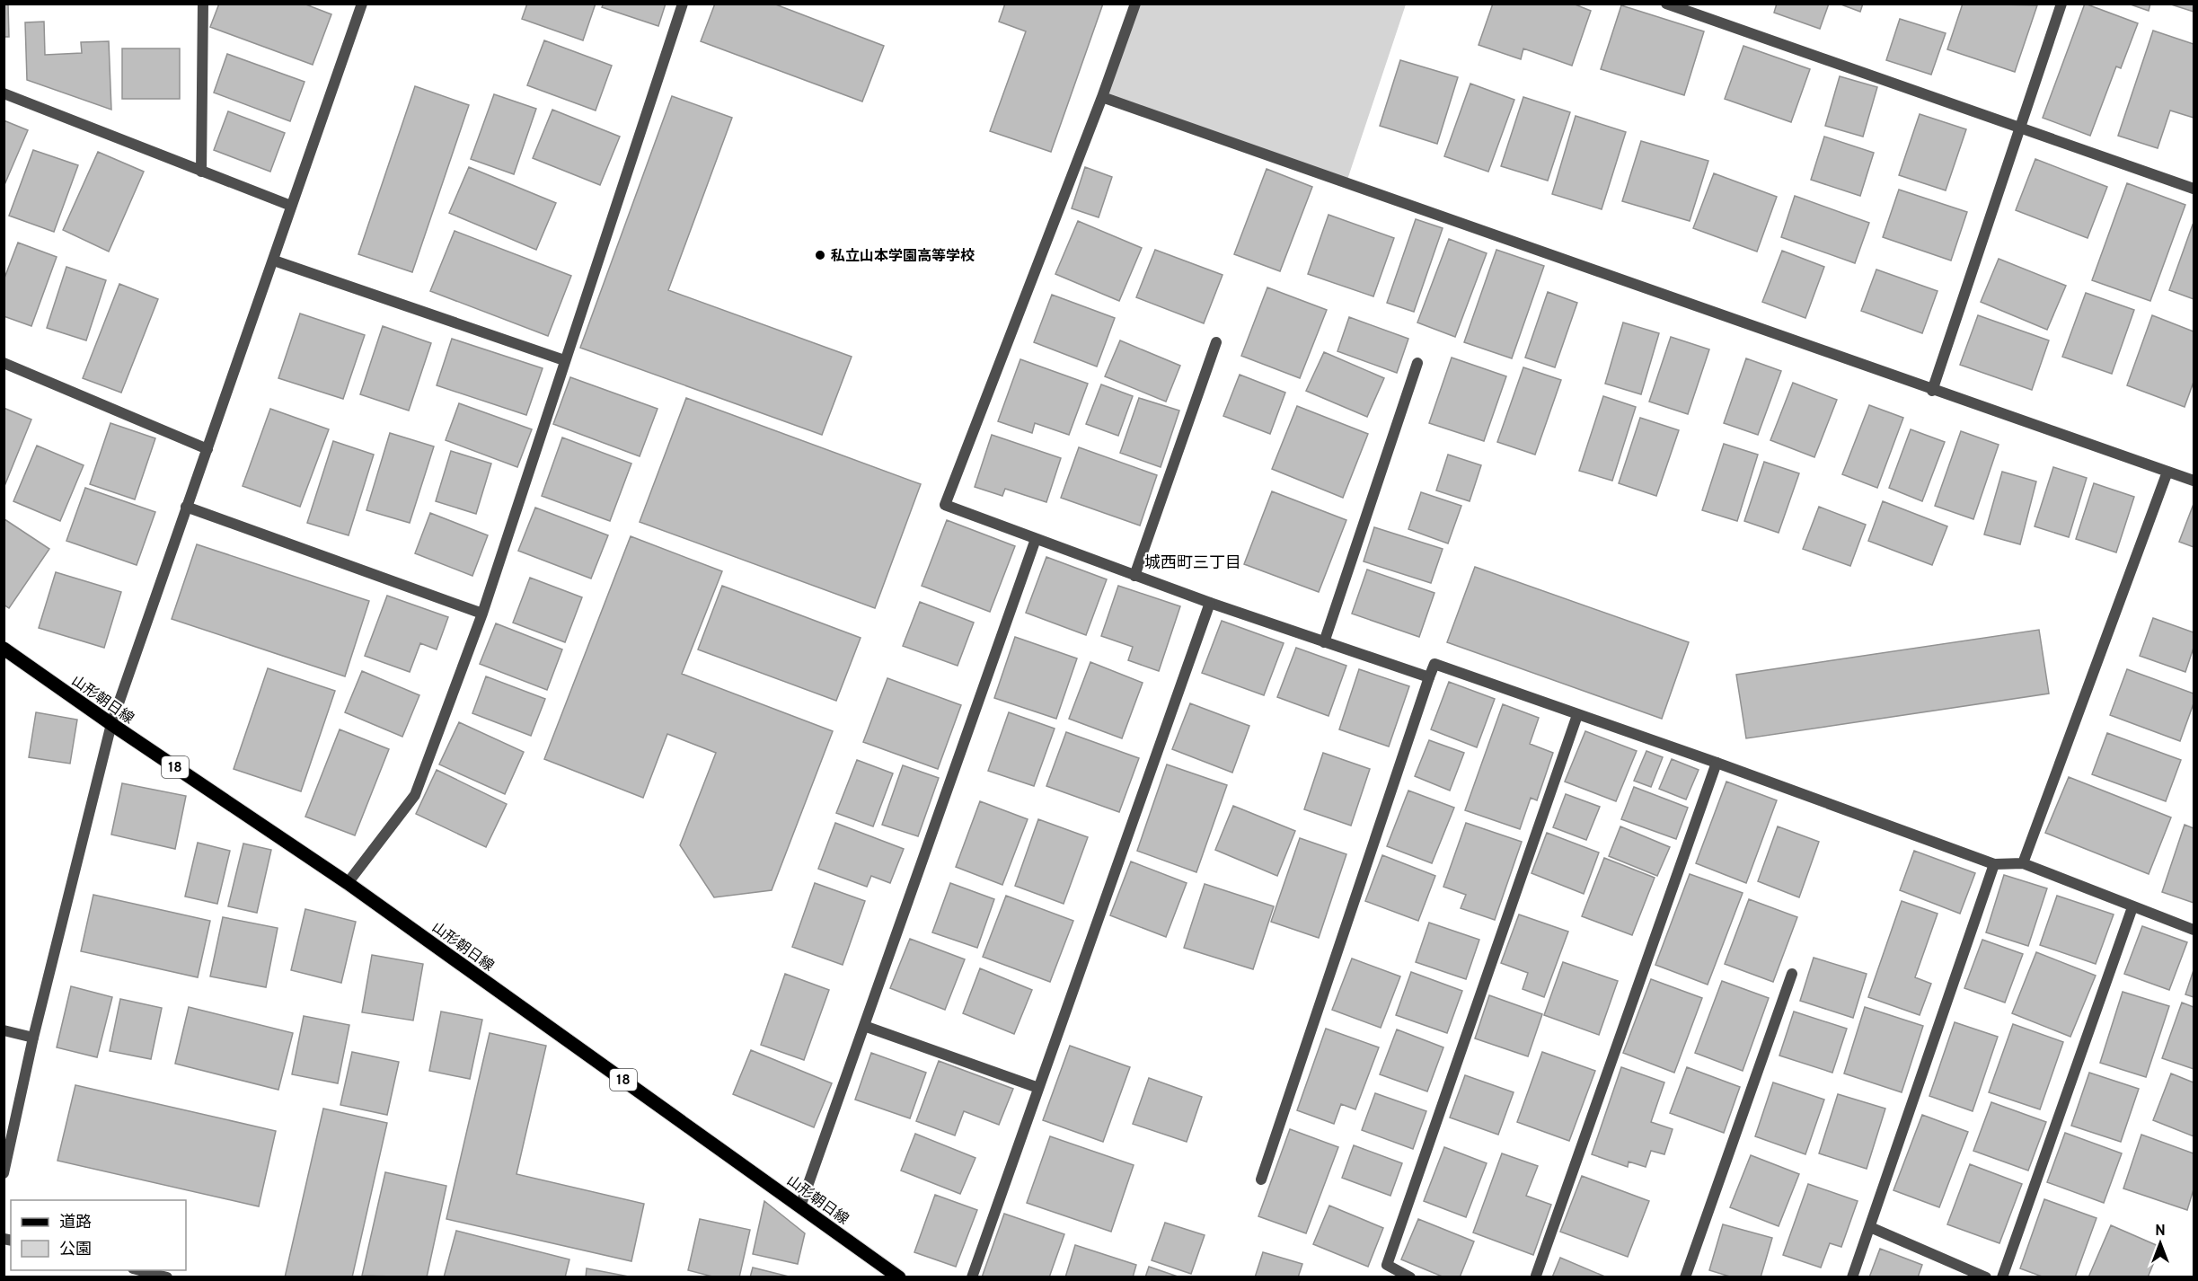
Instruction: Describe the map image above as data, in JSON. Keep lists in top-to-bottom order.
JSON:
{
  "streets": {
    "main road": ["山形朝日線", "18"]
  },
  "districts": ["城西町三丁目"],
  "places": ["私立山本学園高等学校"],
  "legend": ["道路", "公園"],
  "north": "top"
}
